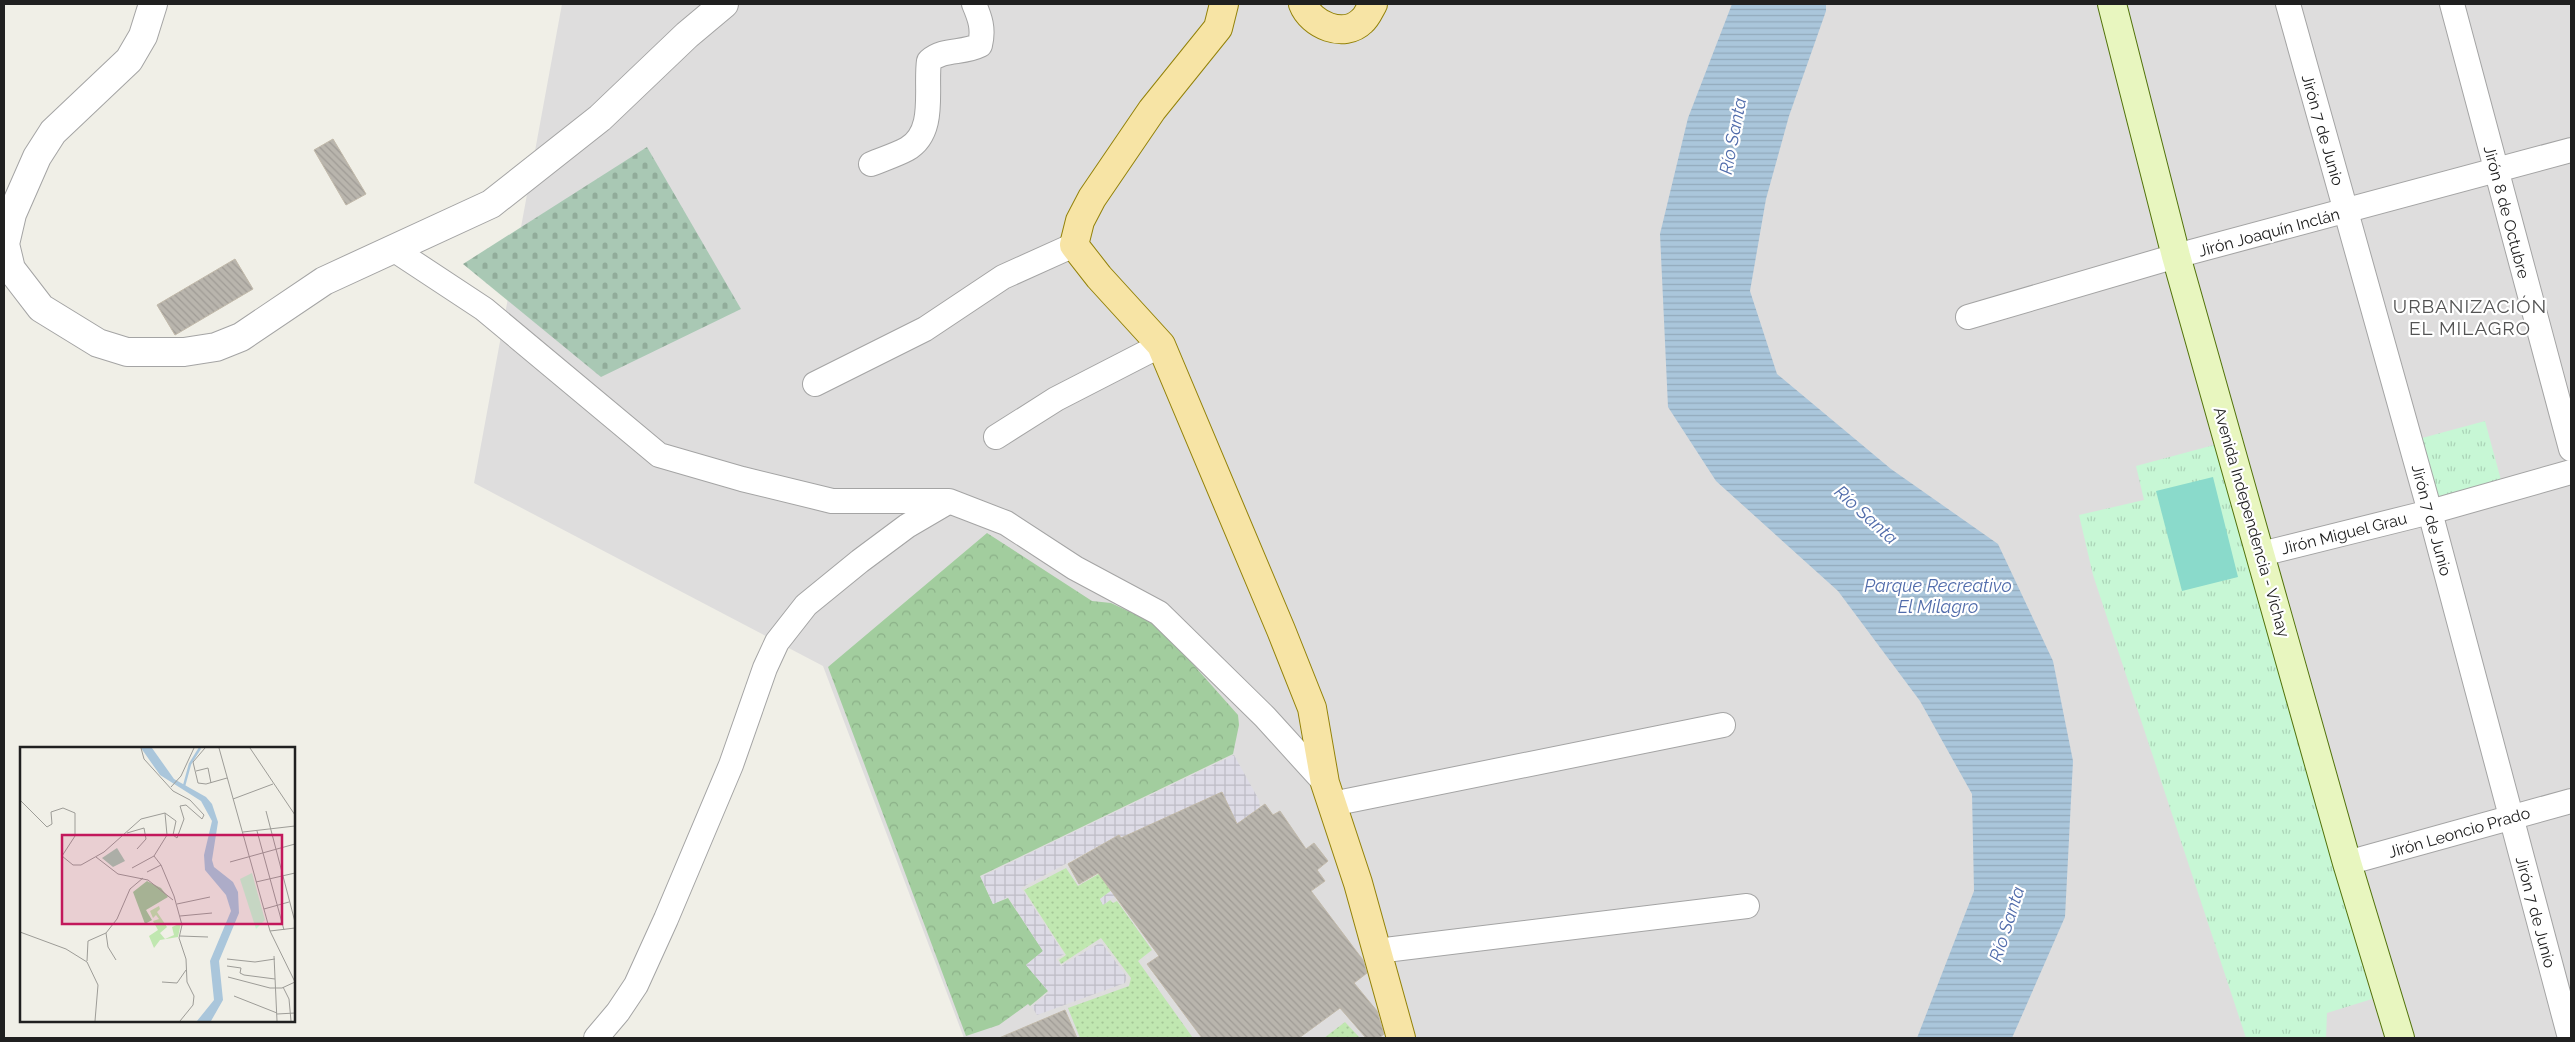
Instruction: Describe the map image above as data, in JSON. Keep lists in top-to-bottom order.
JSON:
{
  "streets": {
    "main road": ["Avenida Independencia - Vichay"],
    "street": [
      "Jirón 7 de Junio",
      "Jirón 8 de Octubre",
      "Jirón Joaquín Inclán",
      "Jirón Miguel Grau",
      "Jirón Leoncio Prado"
    ]
  },
  "crossings": [
    ["Jirón 7 de Junio", "Jirón Joaquín Inclán"],
    ["Jirón 7 de Junio", "Jirón Miguel Grau"],
    ["Jirón 7 de Junio", "Jirón Leoncio Prado"],
    ["Jirón 8 de Octubre", "Jirón Joaquín Inclán"],
    ["Jirón Joaquín Inclán", "Avenida Independencia - Vichay"],
    ["Avenida Independencia - Vichay", "Jirón Miguel Grau"],
    ["Avenida Independencia - Vichay", "Jirón Leoncio Prado"]
  ],
  "districts": ["URBANIZACIÓN EL MILAGRO"],
  "water": ["Río Santa", "Parque Recreativo El Milagro"]
}
